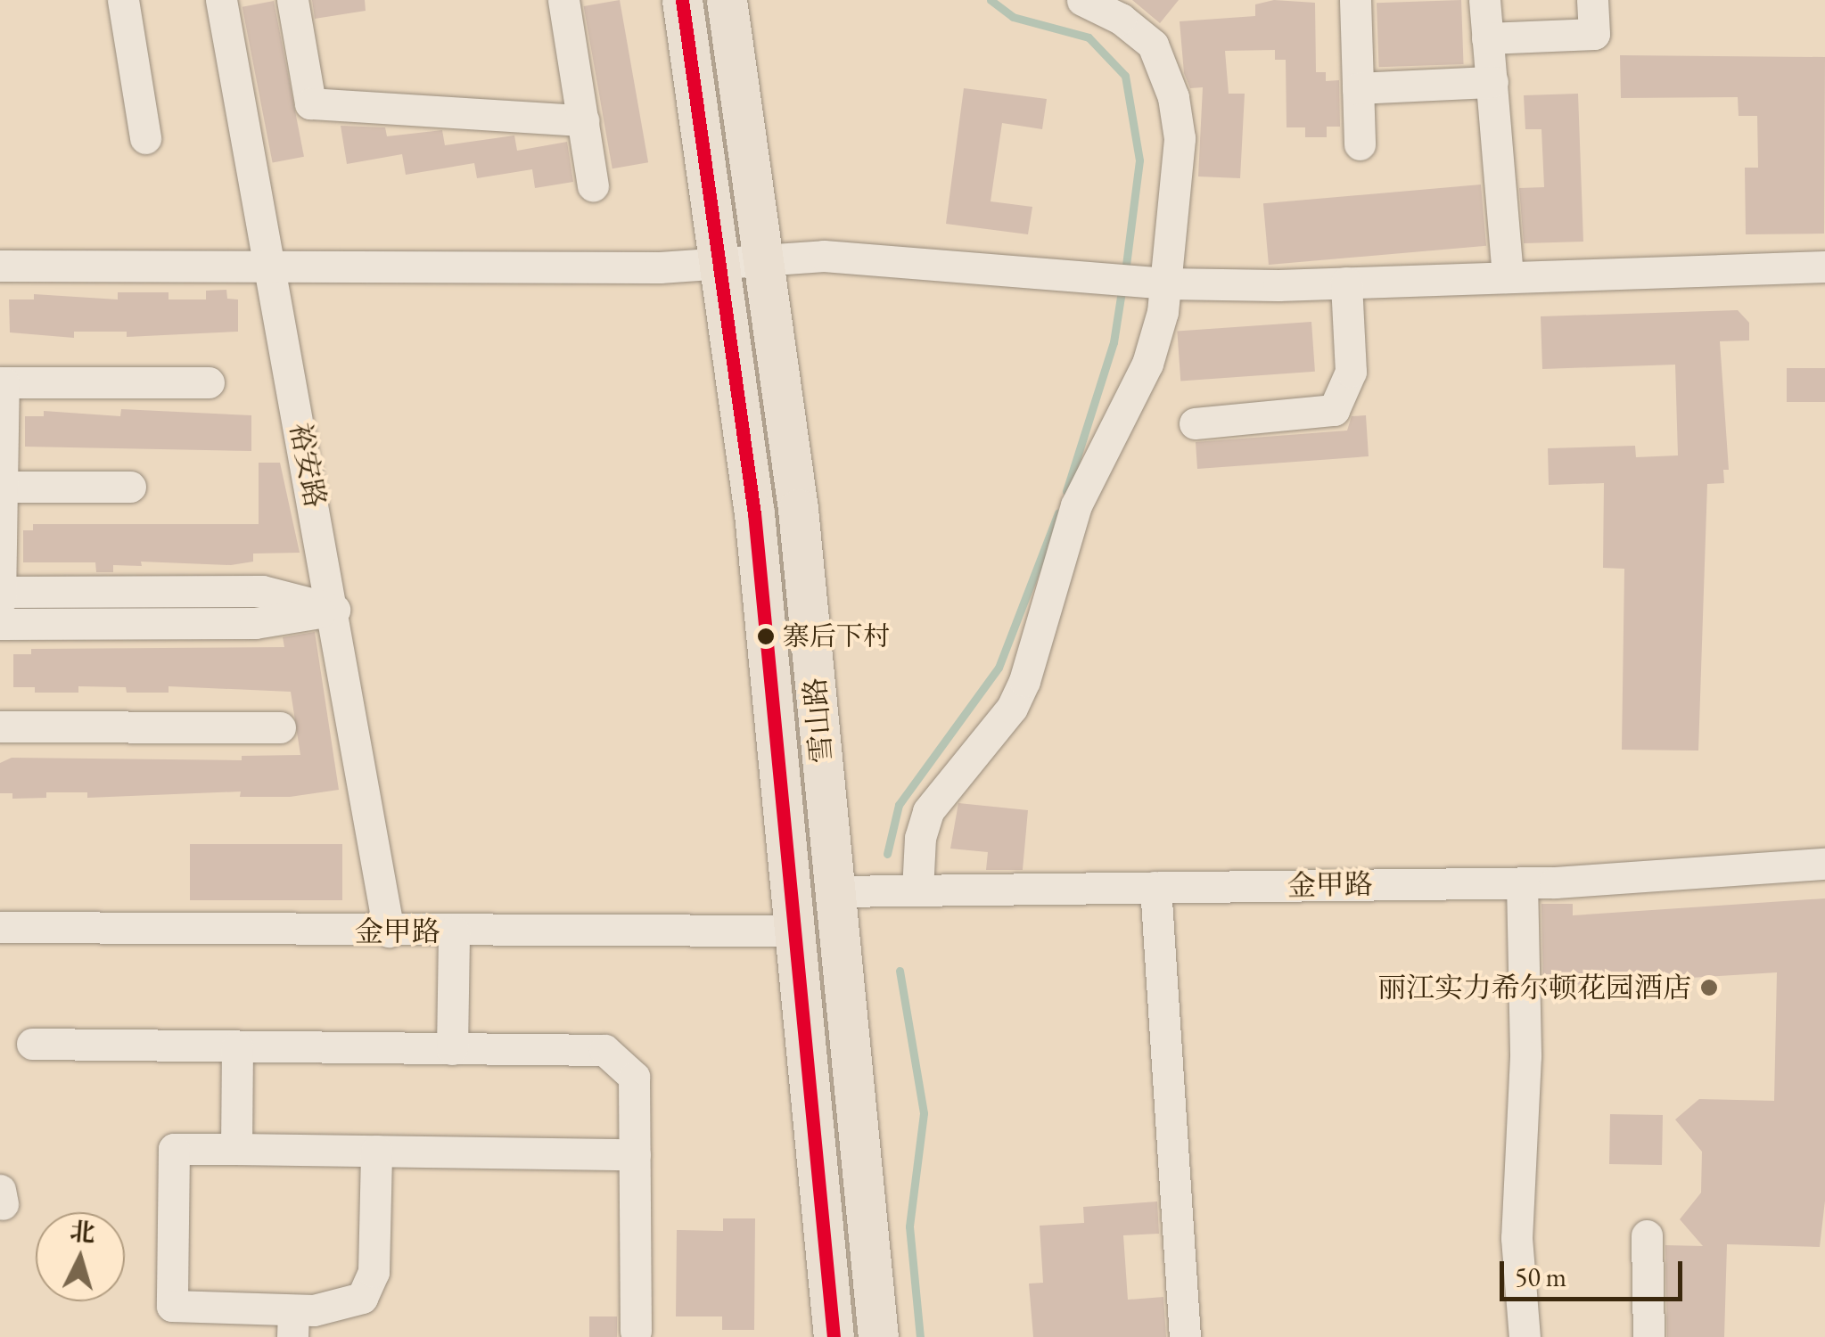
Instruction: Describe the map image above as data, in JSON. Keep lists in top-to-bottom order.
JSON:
{
  "streets": {
    "main road": ["雪山路"],
    "street": ["裕安路", "金甲路"]
  },
  "crossings": [
    ["裕安路", "金甲路"],
    ["雪山路", "金甲路"]
  ],
  "places": ["寨后下村", "丽江实力希尔顿花园酒店"],
  "scale_bar": "50 m",
  "north": "top"
}
